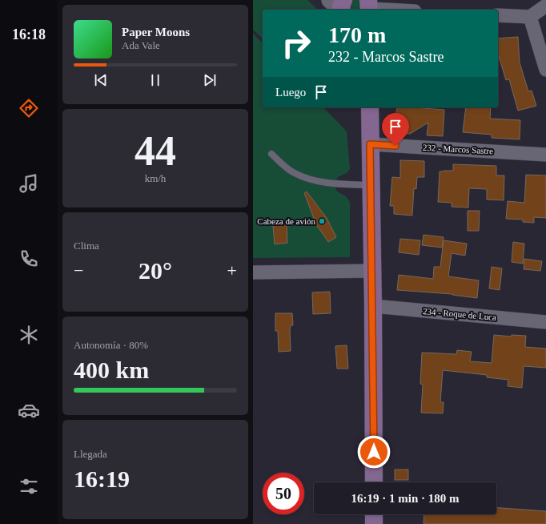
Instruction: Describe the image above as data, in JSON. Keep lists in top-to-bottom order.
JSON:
{
  "streets": {
    "street": ["232 - Marcos Sastre", "234 - Roque de Luca"]
  },
  "places": ["Cabeza de avión"],
  "page": {
    "tabs": "16:18",
    "turn": ["170 m", "232 - Marcos Sastre"],
    "song": ["Paper Moons", "Ada Vale"],
    "then": "Luego",
    "tile": [
      ["44", "km/h"],
      "Clima",
      ["Autonomía · 80%", "400 km"],
      ["Llegada", "16:19"]
    ],
    "heat": ["−", "20°", "+"],
    "limit": "50",
    "trip": "16:19 · 1 min · 180 m"
  }
}
